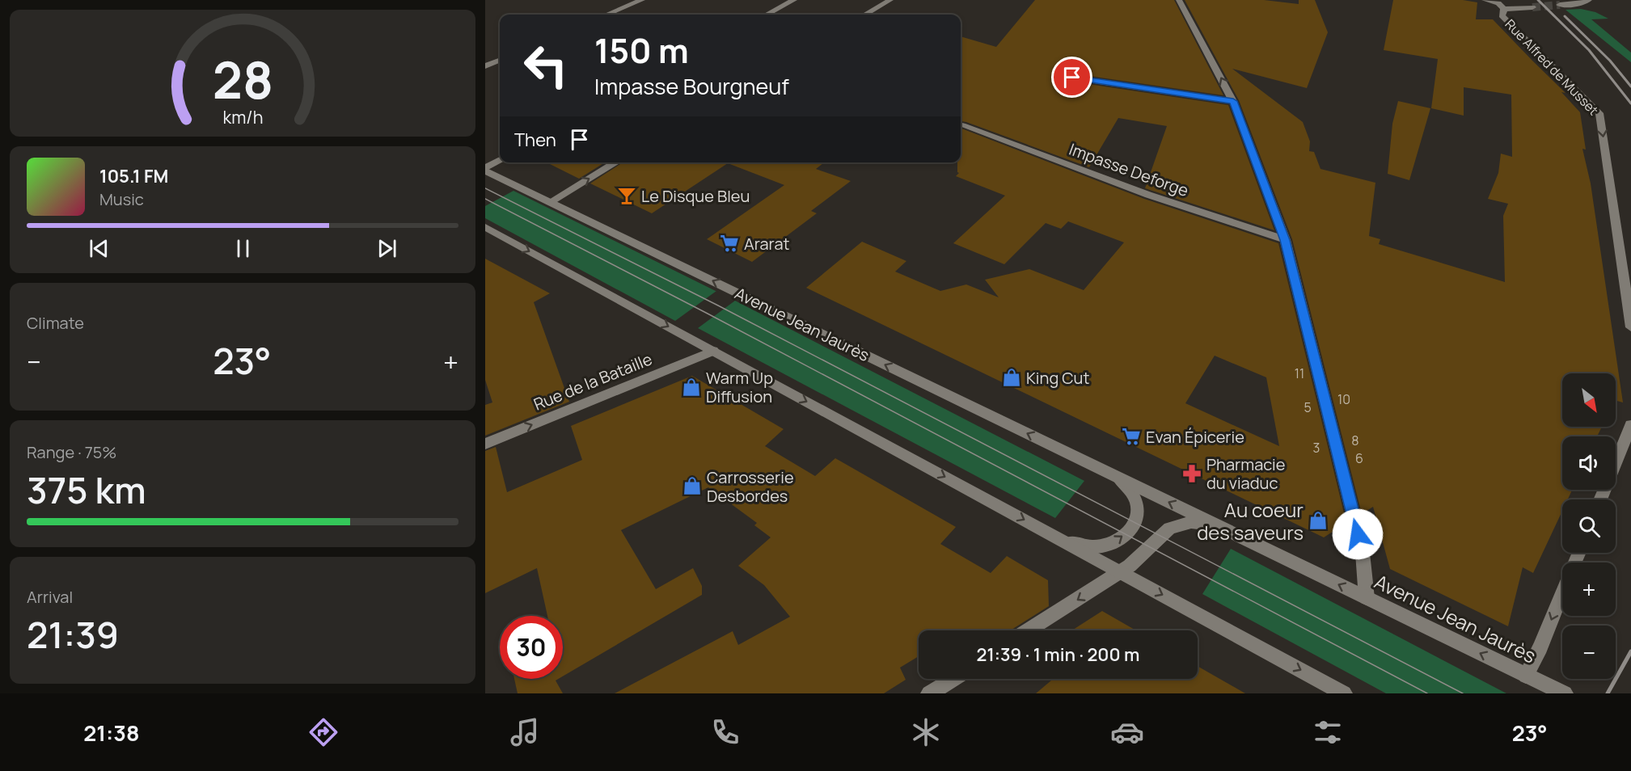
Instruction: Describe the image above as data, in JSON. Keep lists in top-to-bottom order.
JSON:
{
  "streets": {
    "street": [
      "Rue Alfred de Musset",
      "Impasse Deforge",
      "Avenue Jean Jaurès",
      "Rue de la Bataille"
    ]
  },
  "crossings": [
    ["Avenue Jean Jaurès", "Rue de la Bataille"]
  ],
  "one_way": ["Rue Alfred de Musset", "Rue de la Bataille"],
  "places": {
    "bar": ["Le Disque Bleu"],
    "supermarket": ["Ararat", "Evan Épicerie"],
    "shop": [
      "King Cut",
      "Warm Up Diffusion",
      "Carrosserie Desbordes",
      "Au coeur des saveurs"
    ],
    "pharmacy": ["Pharmacie du viaduc"]
  },
  "house_numbers": [
    "11",
    "10",
    "5",
    "8",
    "3",
    "6"
  ],
  "north": "bottom right",
  "page": {
    "turn": ["150 m", "Impasse Bourgneuf"],
    "then": "Then",
    "song": ["105.1 FM", "Music"],
    "tile": [
      "Climate",
      ["Range · 75%", "375 km"],
      ["Arrival", "21:39"]
    ],
    "heat": ["−", "23°", "+"],
    "map_buttons": ["+", "−"],
    "limit": "30",
    "trip": "21:39 · 1 min · 200 m",
    "tabs": ["21:38", "23°"],
    "gauge": ["28", "km/h"]
  }
}
